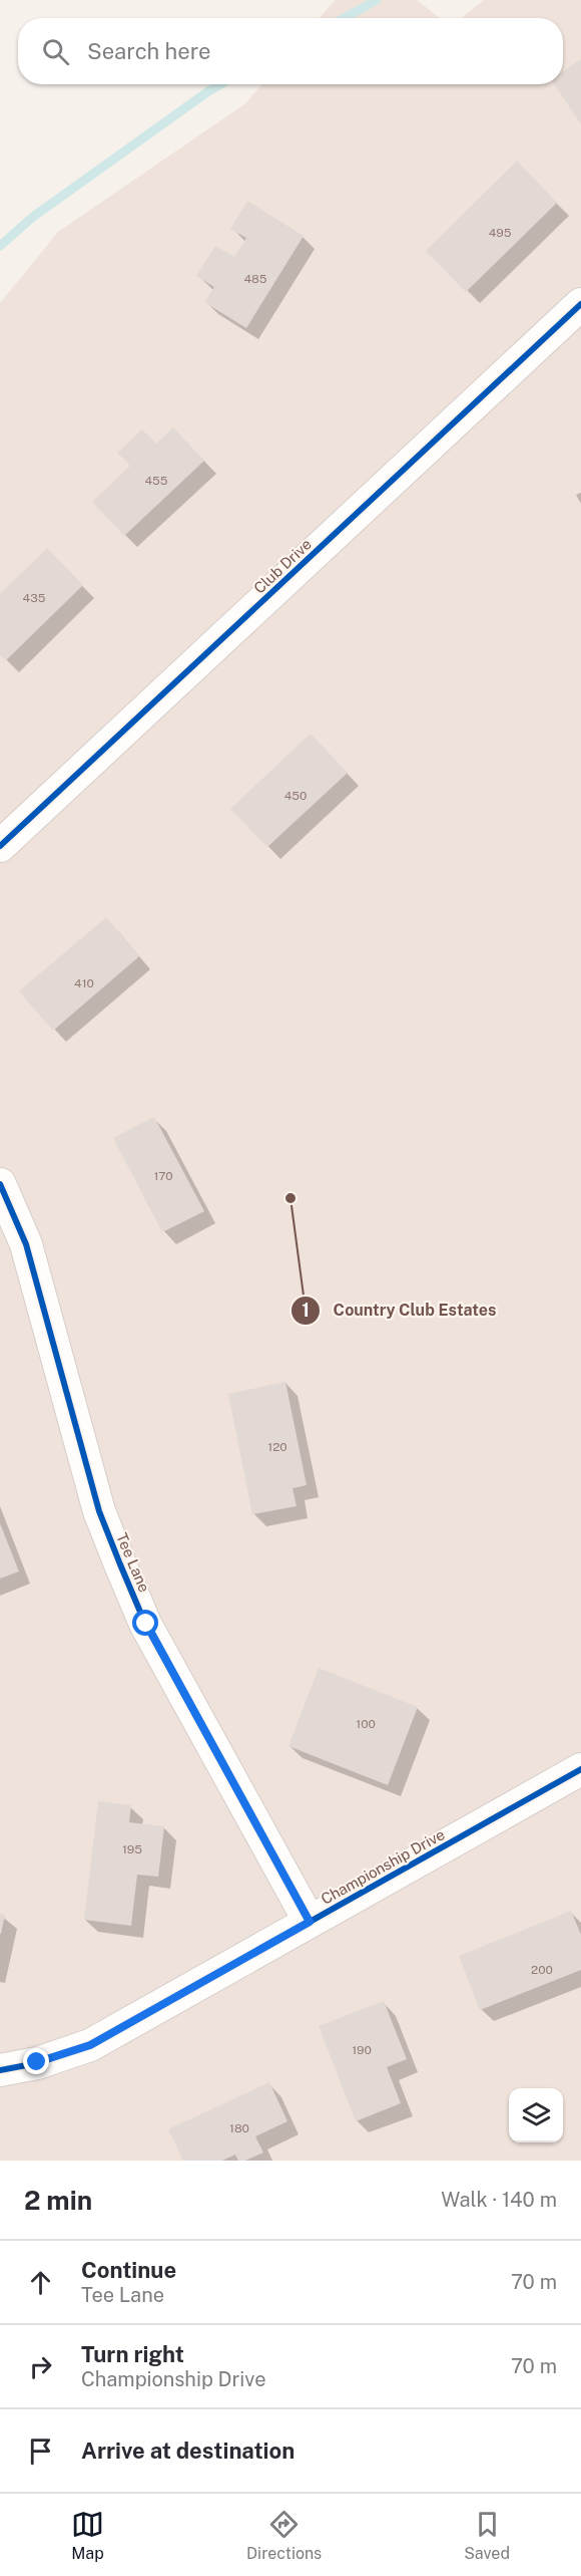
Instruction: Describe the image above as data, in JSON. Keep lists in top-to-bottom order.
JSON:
{
  "streets": {
    "street": ["Club Drive", "Tee Lane", "Championship Drive"]
  },
  "crossings": [
    ["Tee Lane", "Championship Drive"]
  ],
  "places": ["Country Club Estates"],
  "house_numbers": [
    "495",
    "485",
    "455",
    "435",
    "450",
    "410",
    "170",
    "120",
    "100",
    "195",
    "200",
    "190",
    "180"
  ],
  "page": {
    "search": "Search here",
    "heading": ["2 min", "Walk · 140 m"],
    "list": [
      ["Continue", "Tee Lane", "70 m"],
      ["Turn right", "Championship Drive", "70 m"],
      "Arrive at destination"
    ],
    "nav": ["Map", "Directions", "Saved"]
  }
}
